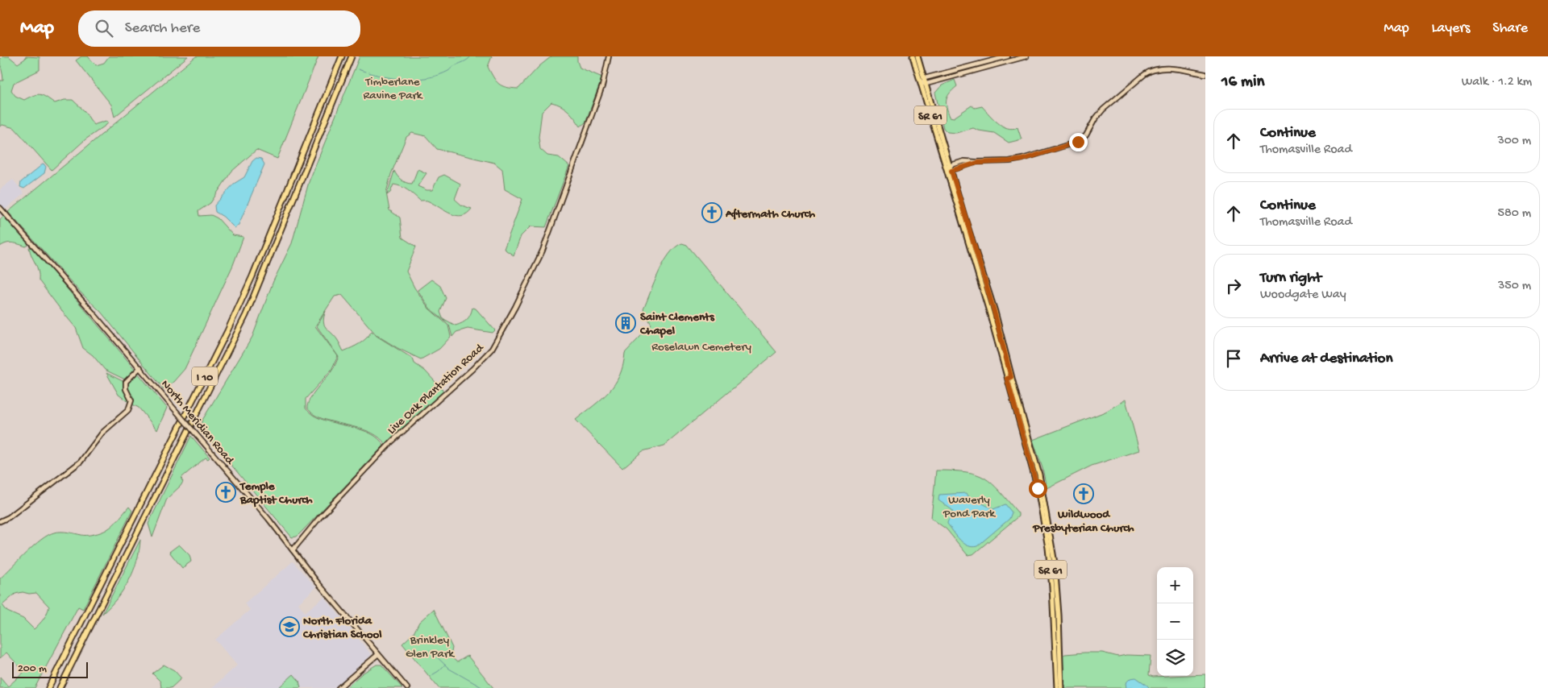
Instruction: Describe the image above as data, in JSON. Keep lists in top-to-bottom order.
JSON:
{
  "streets": {
    "highway": ["I 10"],
    "main road": ["SR 61"],
    "street": ["Live Oak Plantation Road", "North Meridian Road"]
  },
  "crossings": [
    ["Live Oak Plantation Road", "North Meridian Road"]
  ],
  "parks": [
    "Timberlane Ravine Park",
    "Roselawn Cemetery",
    "Waverly Pond Park",
    "Brinkley Glen Park"
  ],
  "places": {
    "church": ["Aftermath Church", "Temple Baptist Church", "Wildwood Presbyterian Church"],
    "building": ["Saint Clements Chapel"],
    "school or university": ["North Florida Christian School"]
  },
  "scale_bar": "200 m",
  "page": {
    "header": "Map",
    "search": "Search here",
    "nav": ["Map", "Layers", "Share"],
    "heading": ["16 min", "Walk · 1.2 km"],
    "list": [
      ["Continue", "Thomasville Road", "300 m"],
      ["Continue", "Thomasville Road", "580 m"],
      ["Turn right", "Woodgate Way", "350 m"],
      "Arrive at destination"
    ],
    "map_buttons": ["+", "−"],
    "scale": "200 m"
  }
}
